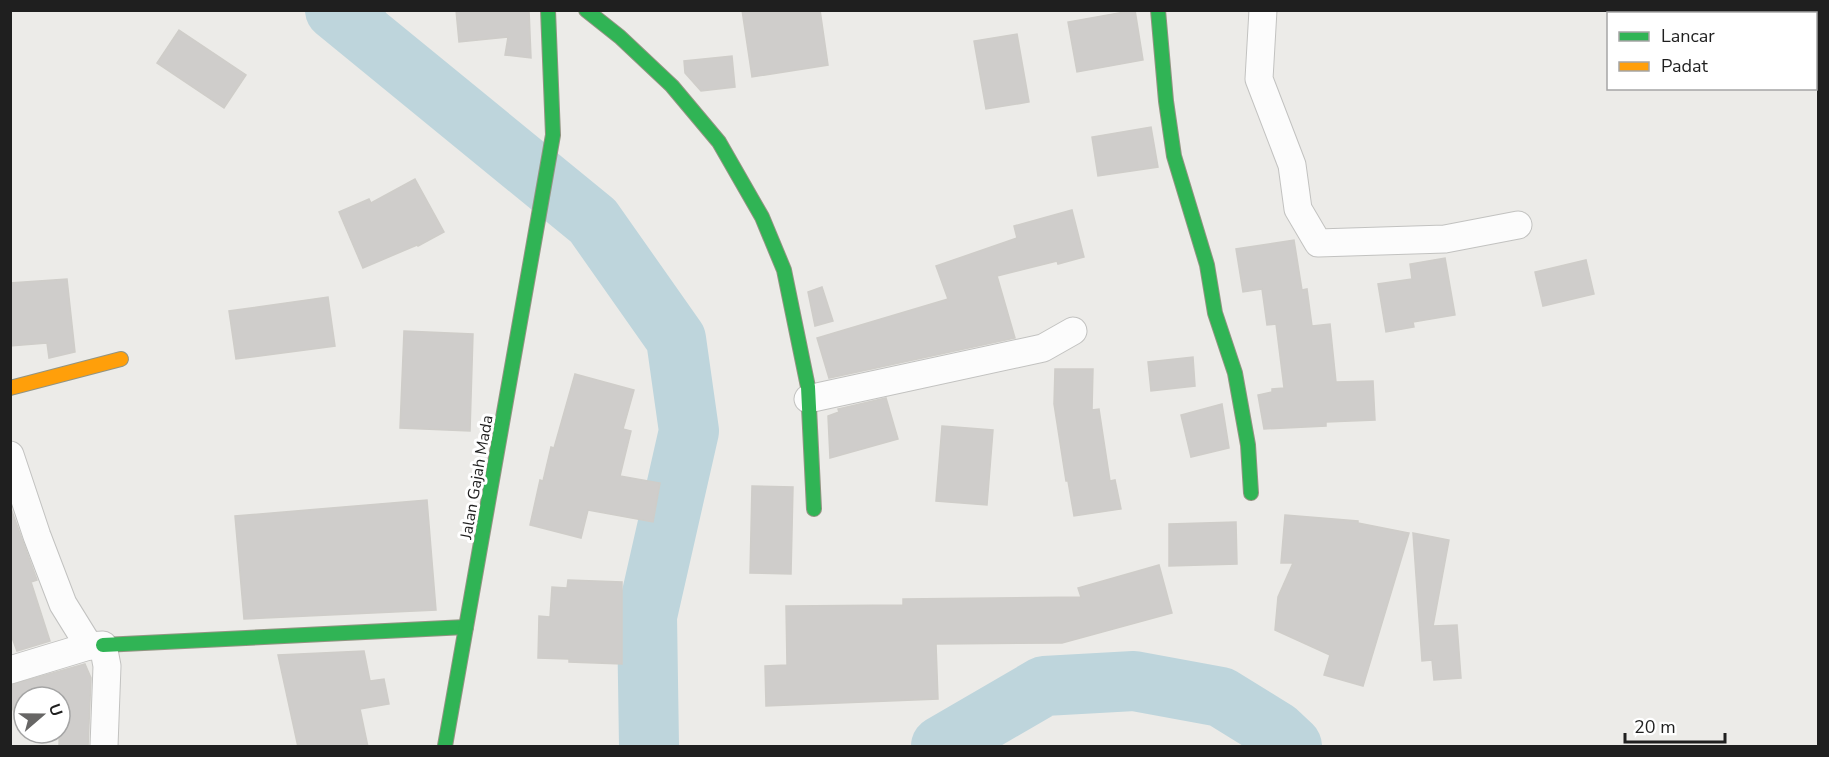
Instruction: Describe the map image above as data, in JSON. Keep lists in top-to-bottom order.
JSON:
{
  "streets": {
    "street": ["Jalan Gajah Mada"]
  },
  "legend": ["Lancar", "Padat"],
  "scale_bar": "20 m",
  "north": "right"
}
